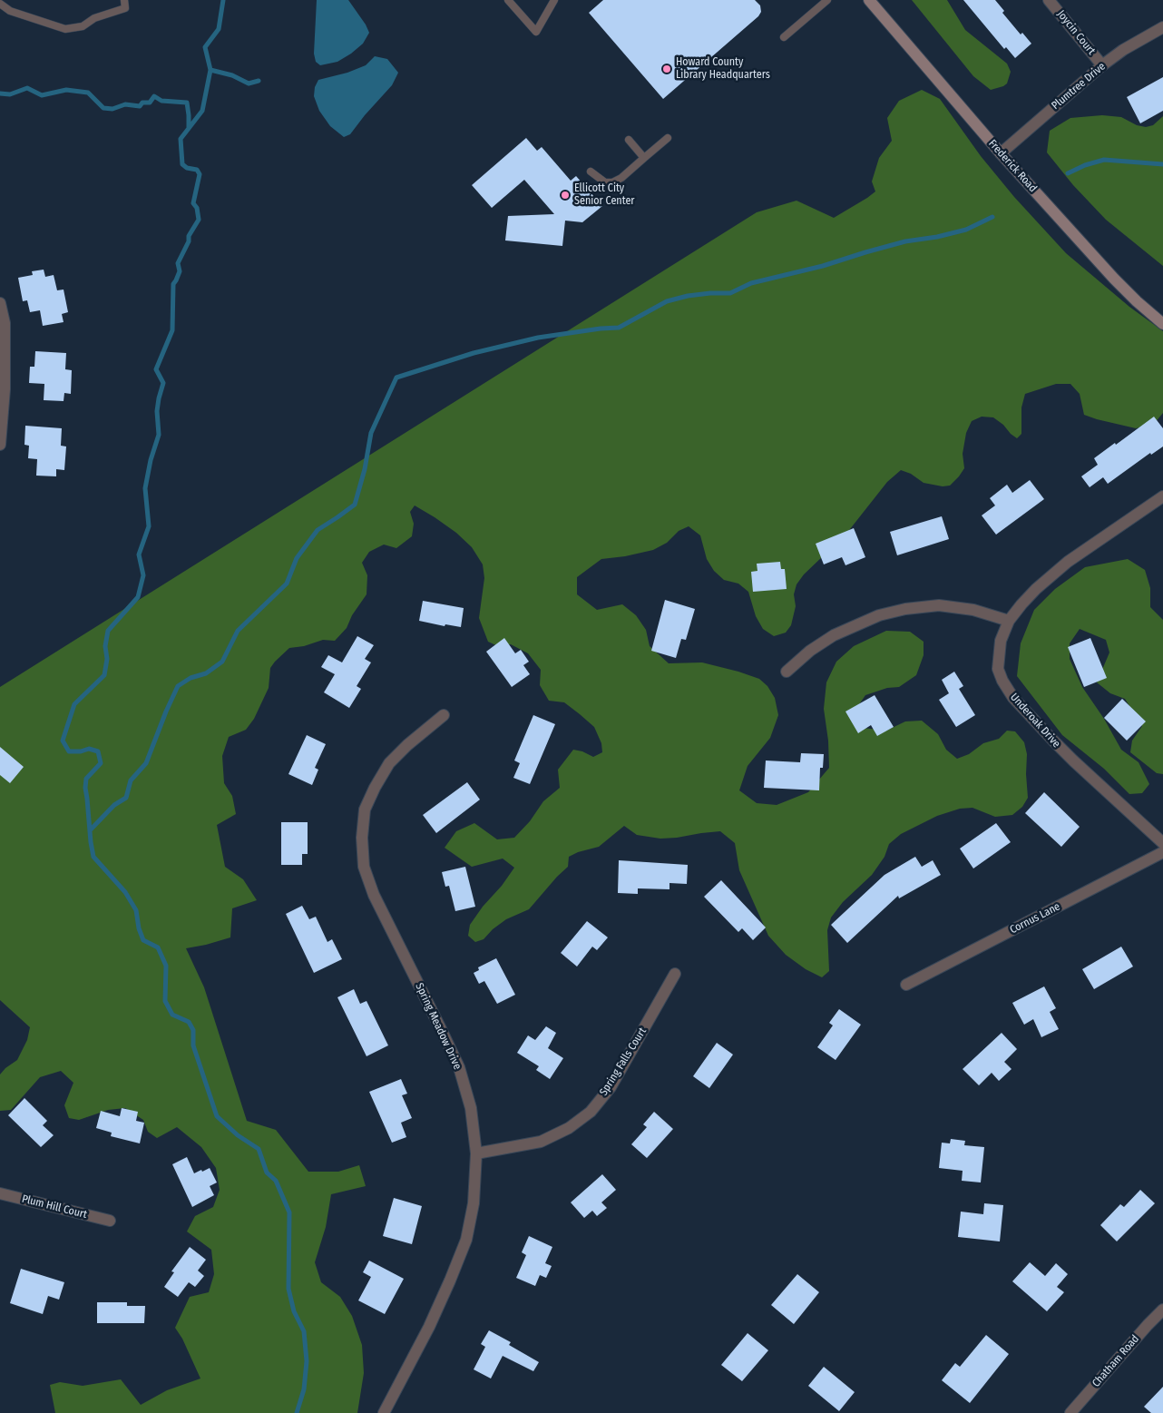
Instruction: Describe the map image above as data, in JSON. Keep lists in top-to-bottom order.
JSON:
{
  "streets": {
    "main road": ["Frederick Road"],
    "street": [
      "Joycin Court",
      "Plumtree Drive",
      "Underoak Drive",
      "Cornus Lane",
      "Spring Meadow Drive",
      "Spring Falls Court",
      "Plum Hill Court",
      "Chatham Road"
    ]
  },
  "crossings": [
    ["Joycin Court", "Plumtree Drive"],
    ["Plumtree Drive", "Frederick Road"],
    ["Spring Meadow Drive", "Spring Falls Court"]
  ],
  "places": ["Howard County Library Headquarters", "Ellicott City Senior Center"]
}
